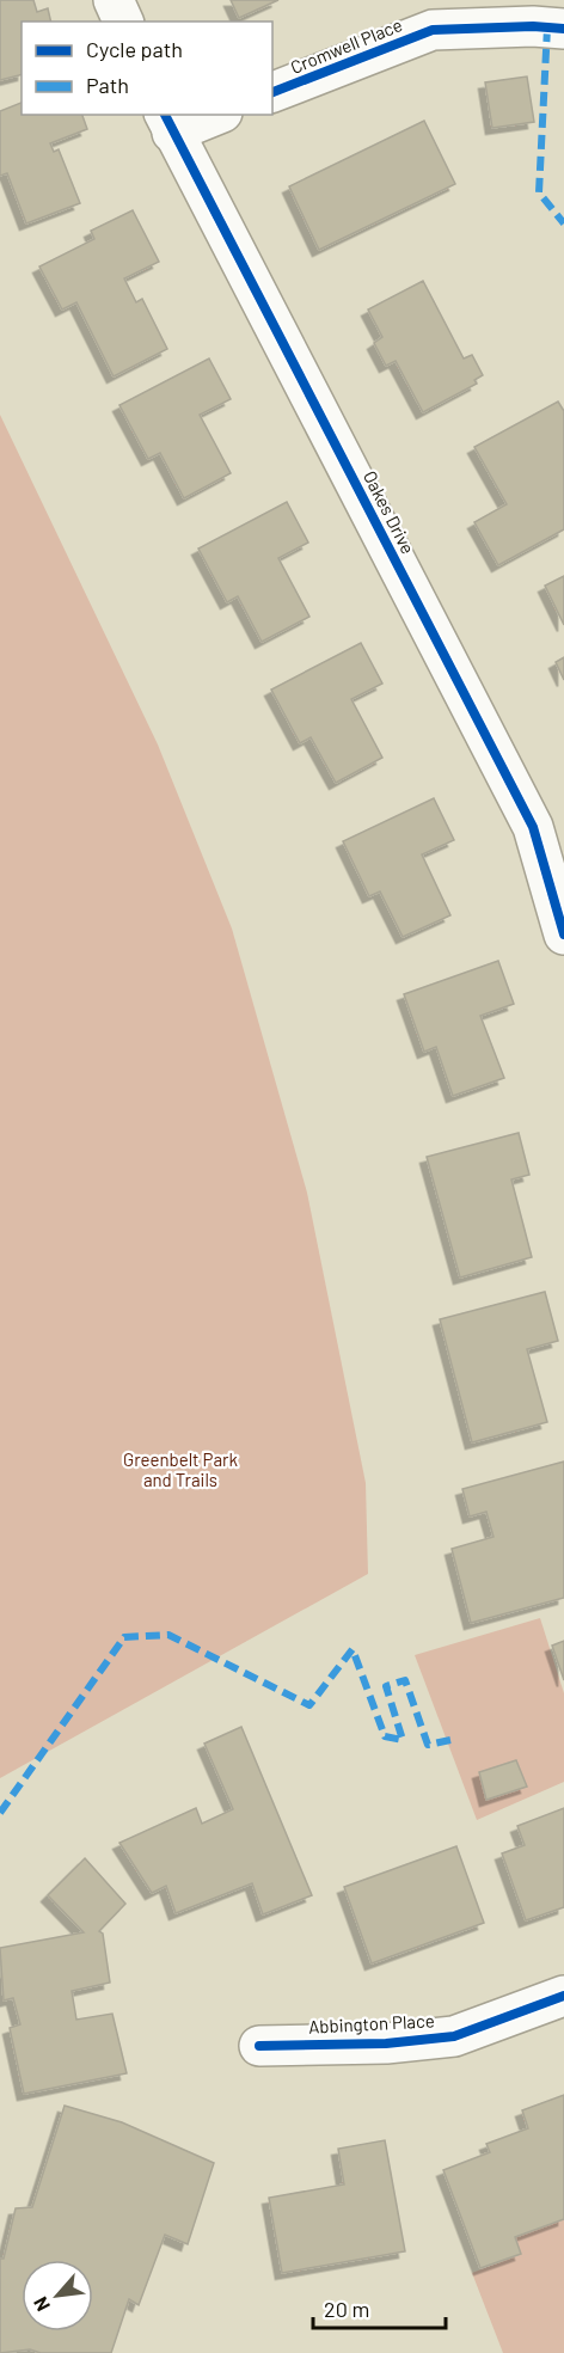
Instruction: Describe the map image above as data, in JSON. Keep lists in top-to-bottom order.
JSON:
{
  "streets": {
    "street": ["Cromwell Place", "Oakes Drive", "Abbington Place"]
  },
  "parks": ["Greenbelt Park and Trails"],
  "legend": ["Cycle path", "Path"],
  "scale_bar": "20 m",
  "north": "bottom left"
}
